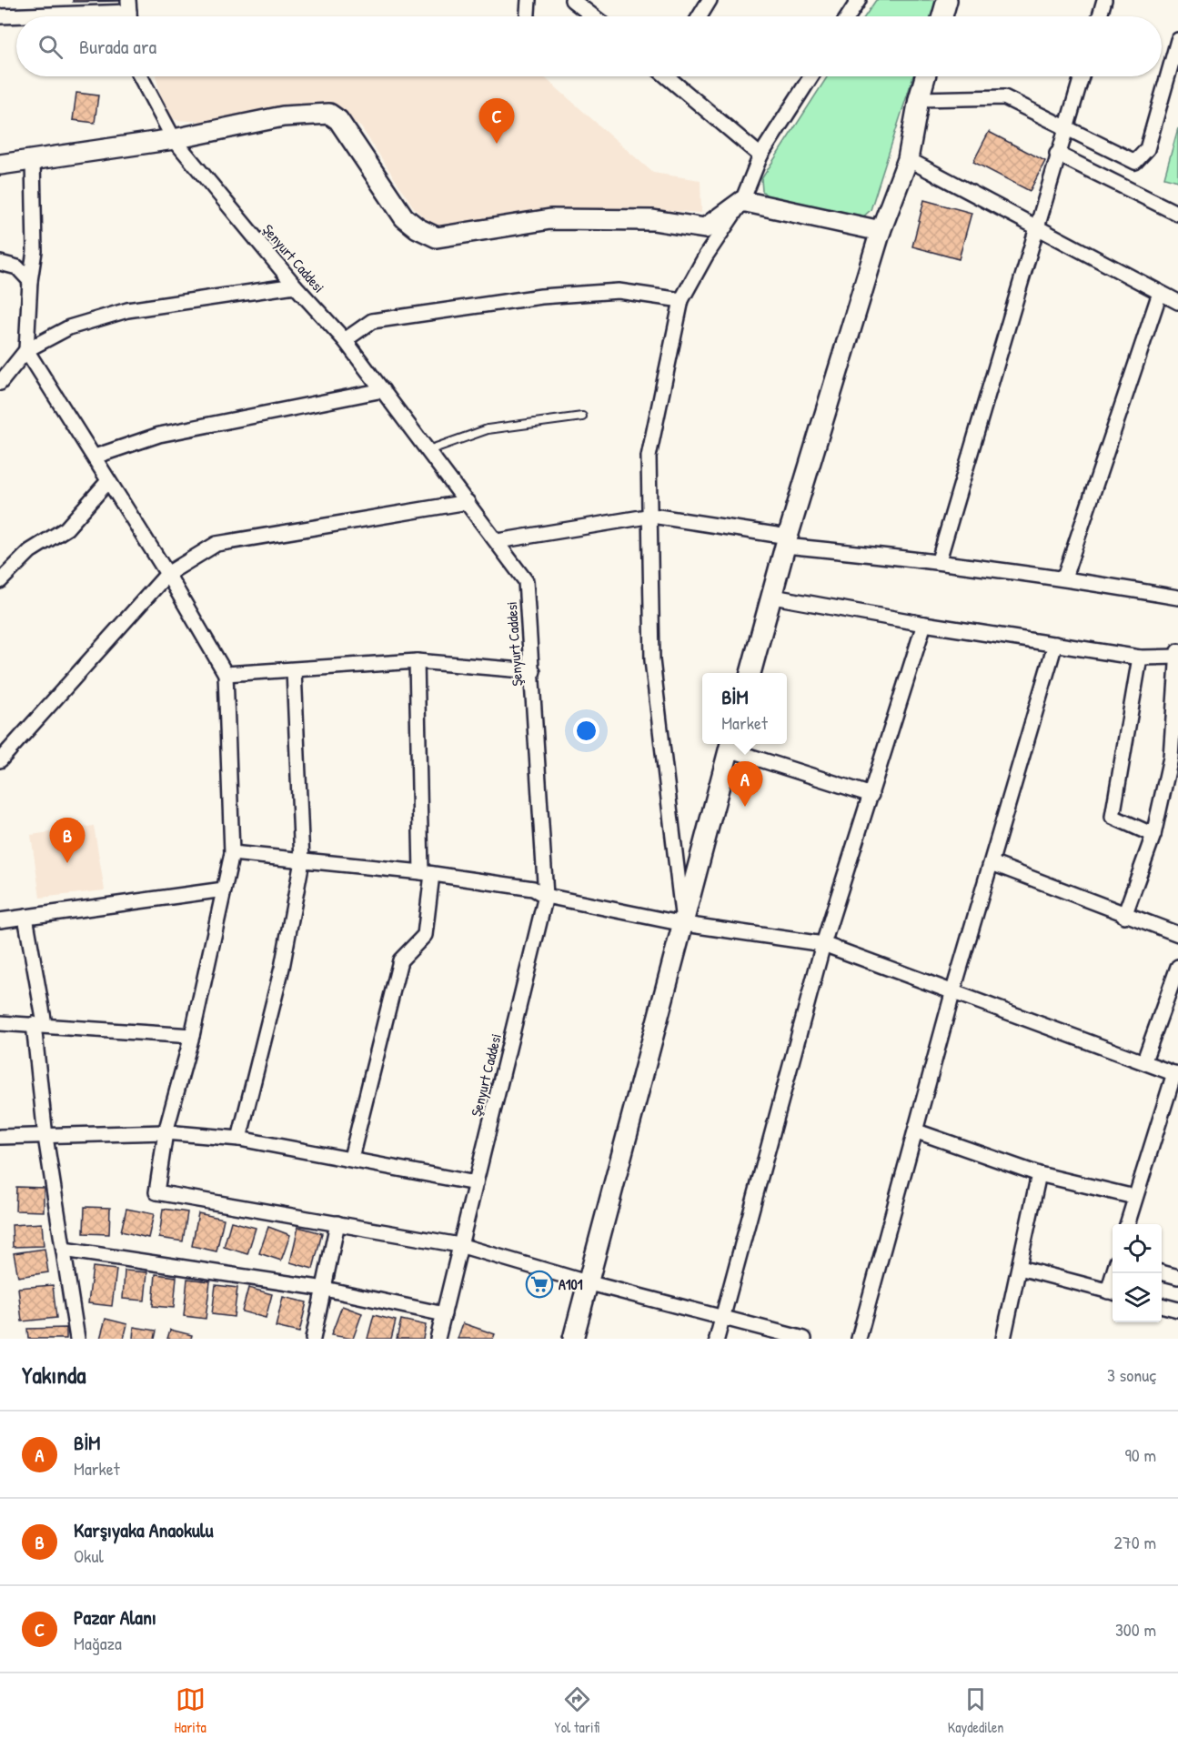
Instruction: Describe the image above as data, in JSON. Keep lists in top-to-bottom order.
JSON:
{
  "streets": {
    "street": ["Şenyurt Caddesi"]
  },
  "places": {
    "supermarket": ["A101"]
  },
  "page": {
    "search": "Burada ara",
    "pins": ["C", "A", "B"],
    "popup": ["BİM", "Market"],
    "heading": ["Yakında", "3 sonuç"],
    "list": [
      {
        "mark": "A",
        "name": "BİM",
        "note": "Market",
        "value": "90 m"
      },
      {
        "mark": "B",
        "name": "Karşıyaka Anaokulu",
        "note": "Okul",
        "value": "270 m"
      },
      {
        "mark": "C",
        "name": "Pazar Alanı",
        "note": "Mağaza",
        "value": "300 m"
      }
    ],
    "nav": ["Harita", "Yol tarifi", "Kaydedilen"]
  }
}
